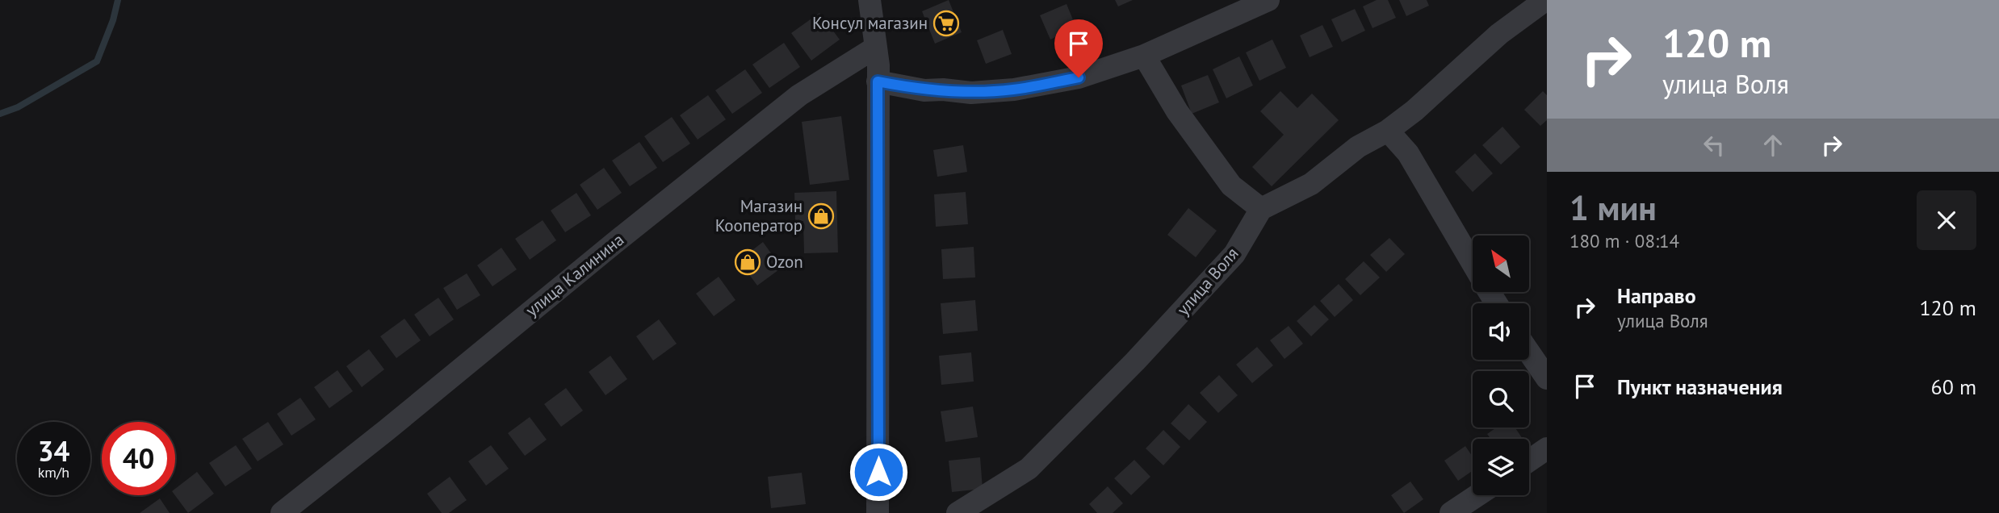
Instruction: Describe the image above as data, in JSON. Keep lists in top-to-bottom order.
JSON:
{
  "streets": {
    "street": ["улица Калинина", "улица Воля"]
  },
  "places": {
    "supermarket": ["Консул магазин"],
    "shop": ["Магазин Кооператор", "Ozon"]
  },
  "north": "top left",
  "page": {
    "turn": ["120 m", "улица Воля"],
    "heading": ["1 мин", "180 m · 08:14"],
    "list": [
      {
        "name": "Направо",
        "note": "улица Воля",
        "value": "120 m"
      },
      {
        "name": "Пункт назначения",
        "value": "60 m"
      }
    ],
    "speed": "34 km/h",
    "limit": "40"
  }
}
